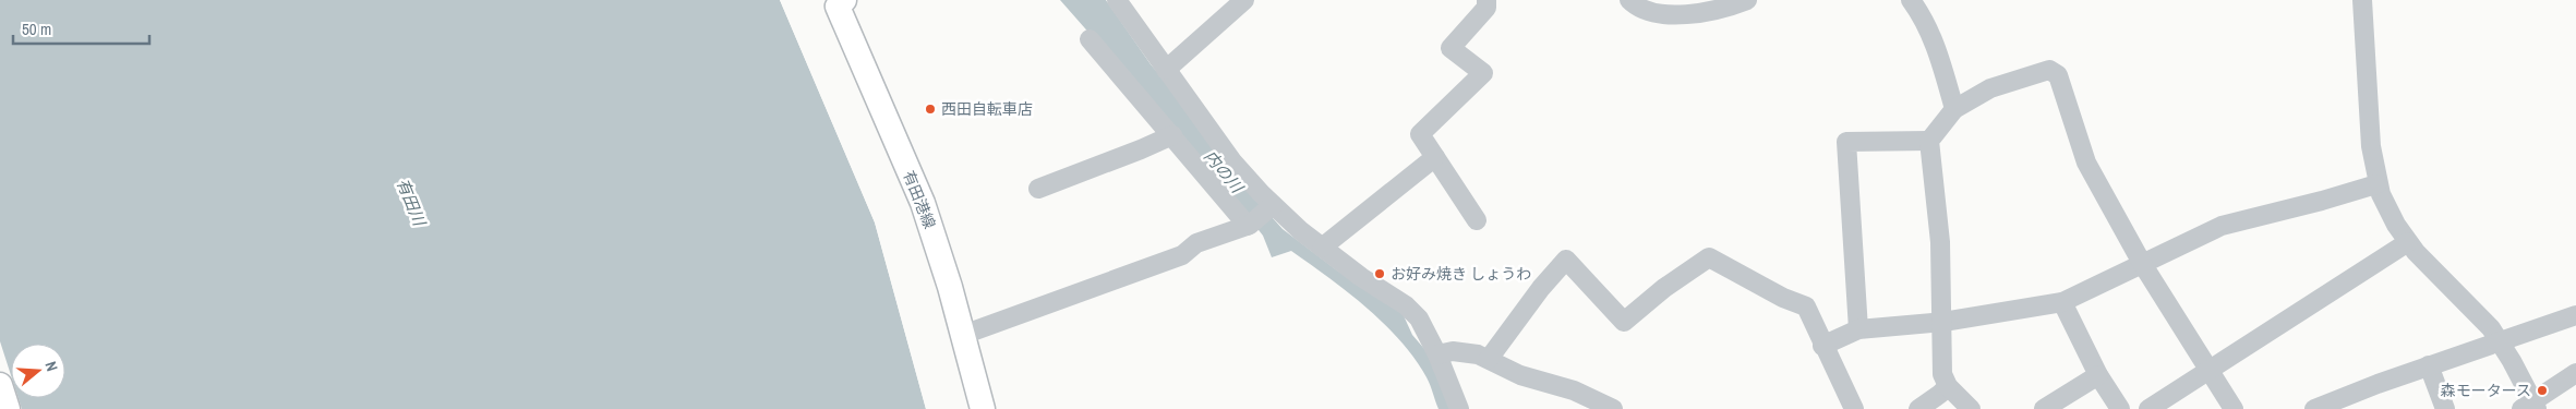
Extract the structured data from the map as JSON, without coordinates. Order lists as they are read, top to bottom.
{
  "streets": {
    "main road": ["有田港線"]
  },
  "water": ["内の川", "有田川"],
  "places": ["西田自転車店", "お好み焼き しょうわ", "森モータース"],
  "scale_bar": "50 m",
  "north": "right"
}
